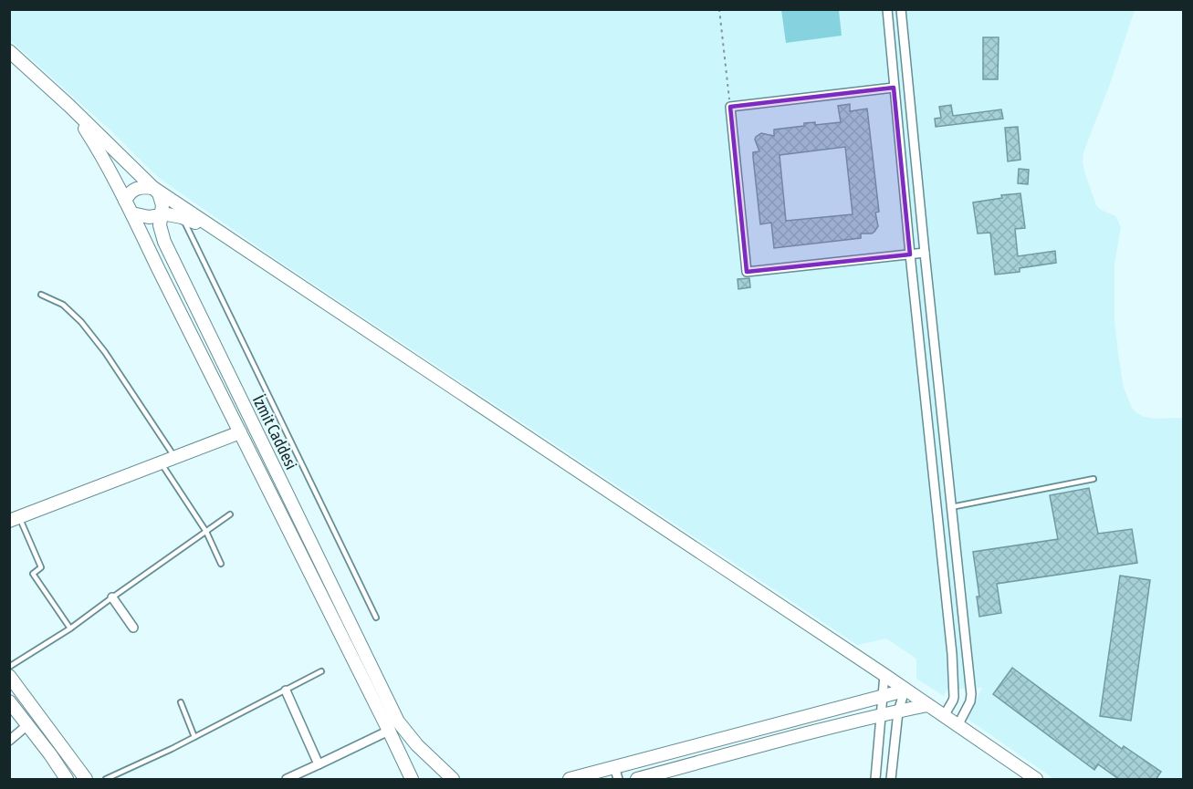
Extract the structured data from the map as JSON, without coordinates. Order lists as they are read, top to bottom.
{
  "streets": {
    "street": ["İzmit Caddesi"]
  }
}
